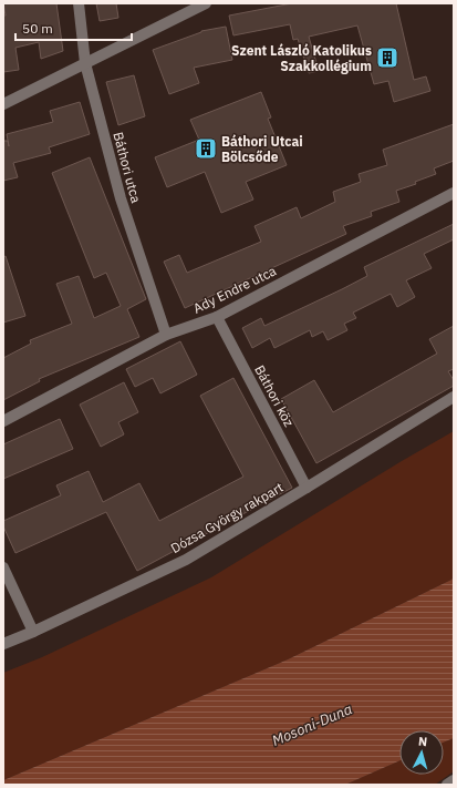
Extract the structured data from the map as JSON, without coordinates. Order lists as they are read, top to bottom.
{
  "streets": {
    "street": [
      "Báthori utca",
      "Ady Endre utca",
      "Báthori köz",
      "Dózsa György rakpart"
    ]
  },
  "crossings": [
    ["Báthori utca", "Ady Endre utca"],
    ["Ady Endre utca", "Báthori köz"],
    ["Báthori köz", "Dózsa György rakpart"]
  ],
  "water": ["Mosoni-Duna"],
  "places": {
    "building": ["Szent László Katolikus Szakkollégium", "Báthori Utcai Bölcsőde"]
  },
  "scale_bar": "50 m",
  "north": "top"
}
